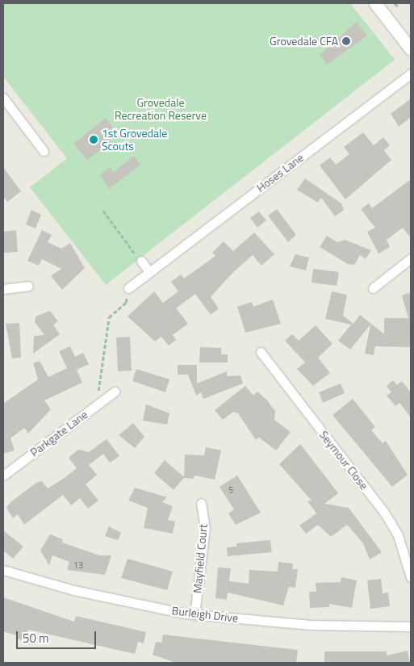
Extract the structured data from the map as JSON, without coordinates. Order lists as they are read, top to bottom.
{
  "streets": {
    "street": [
      "Hoses Lane",
      "Parkgate Lane",
      "Seymour Close",
      "Mayfield Court",
      "Burleigh Drive"
    ]
  },
  "crossings": [
    ["Mayfield Court", "Burleigh Drive"]
  ],
  "parks": ["Grovedale Recreation Reserve"],
  "places": ["Grovedale CFA", "1st Grovedale Scouts"],
  "house_numbers": ["5", "13"],
  "scale_bar": "50 m"
}
